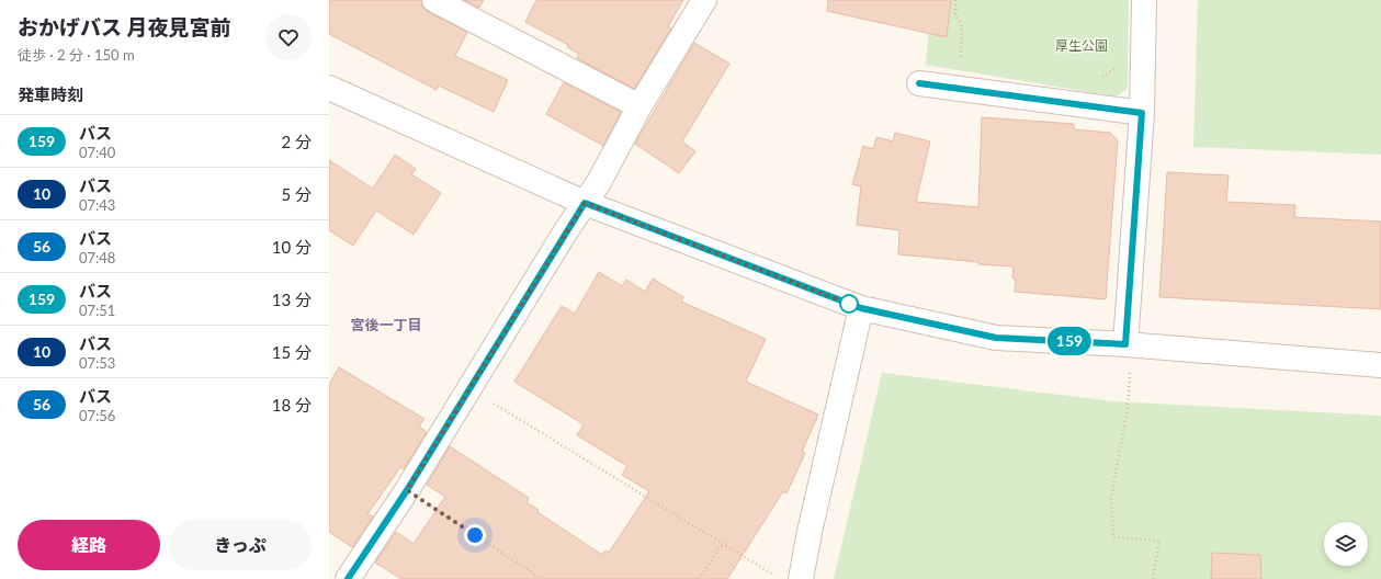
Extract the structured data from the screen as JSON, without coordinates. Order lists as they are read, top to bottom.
{
  "districts": ["宮後一丁目"],
  "parks": ["厚生公園"],
  "lines": ["bus line 159"],
  "page": {
    "heading": [
      ["おかげバス 月夜見宮前", "徒歩 · 2 分 · 150 m"],
      "発車時刻"
    ],
    "on_map": "159",
    "list": [
      {
        "mark": "159",
        "name": "バス",
        "note": "07:40",
        "value": "2 分"
      },
      {
        "mark": "10",
        "name": "バス",
        "note": "07:43",
        "value": "5 分"
      },
      {
        "mark": "56",
        "name": "バス",
        "note": "07:48",
        "value": "10 分"
      },
      {
        "mark": "159",
        "name": "バス",
        "note": "07:51",
        "value": "13 分"
      },
      {
        "mark": "10",
        "name": "バス",
        "note": "07:53",
        "value": "15 分"
      },
      {
        "mark": "56",
        "name": "バス",
        "note": "07:56",
        "value": "18 分"
      }
    ],
    "buttons": ["経路", "きっぷ"]
  }
}
